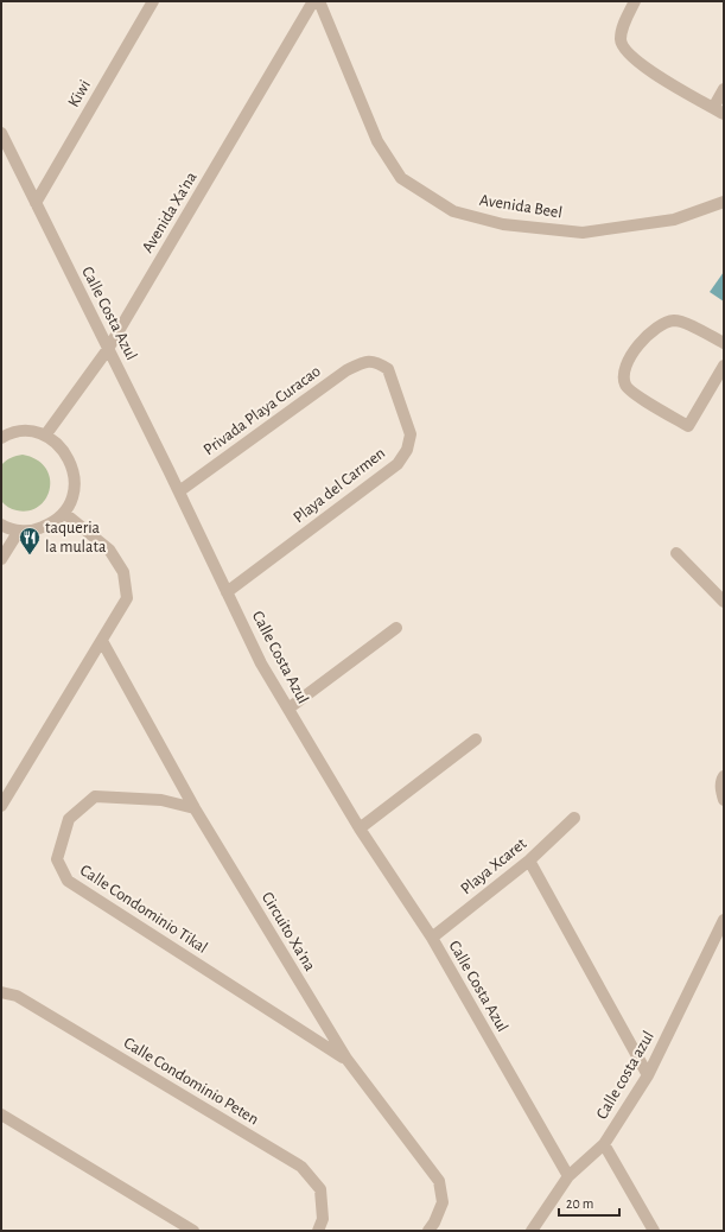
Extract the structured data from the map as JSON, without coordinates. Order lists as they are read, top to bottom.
{
  "streets": {
    "street": [
      "Kiwi",
      "Avenida Beel",
      "Avenida Xa'na",
      "Calle Costa Azul",
      "Privada Playa Curacao",
      "Playa del Carmen",
      "Playa Xcaret",
      "Calle Condominio Tikal",
      "Circuito Xa'na",
      "Calle costa azul",
      "Calle Condominio Peten"
    ]
  },
  "crossings": [
    ["Kiwi", "Calle Costa Azul"],
    ["Avenida Xa'na", "Calle Costa Azul"],
    ["Calle Costa Azul", "Privada Playa Curacao"],
    ["Calle Costa Azul", "Playa del Carmen"],
    ["Calle Costa Azul", "Playa Xcaret"],
    ["Calle Costa Azul", "Calle costa azul"],
    ["Privada Playa Curacao", "Playa del Carmen"],
    ["Calle Condominio Tikal", "Circuito Xa'na"]
  ],
  "places": {
    "restaurant": ["taqueria la mulata"]
  },
  "scale_bar": "20 m"
}
